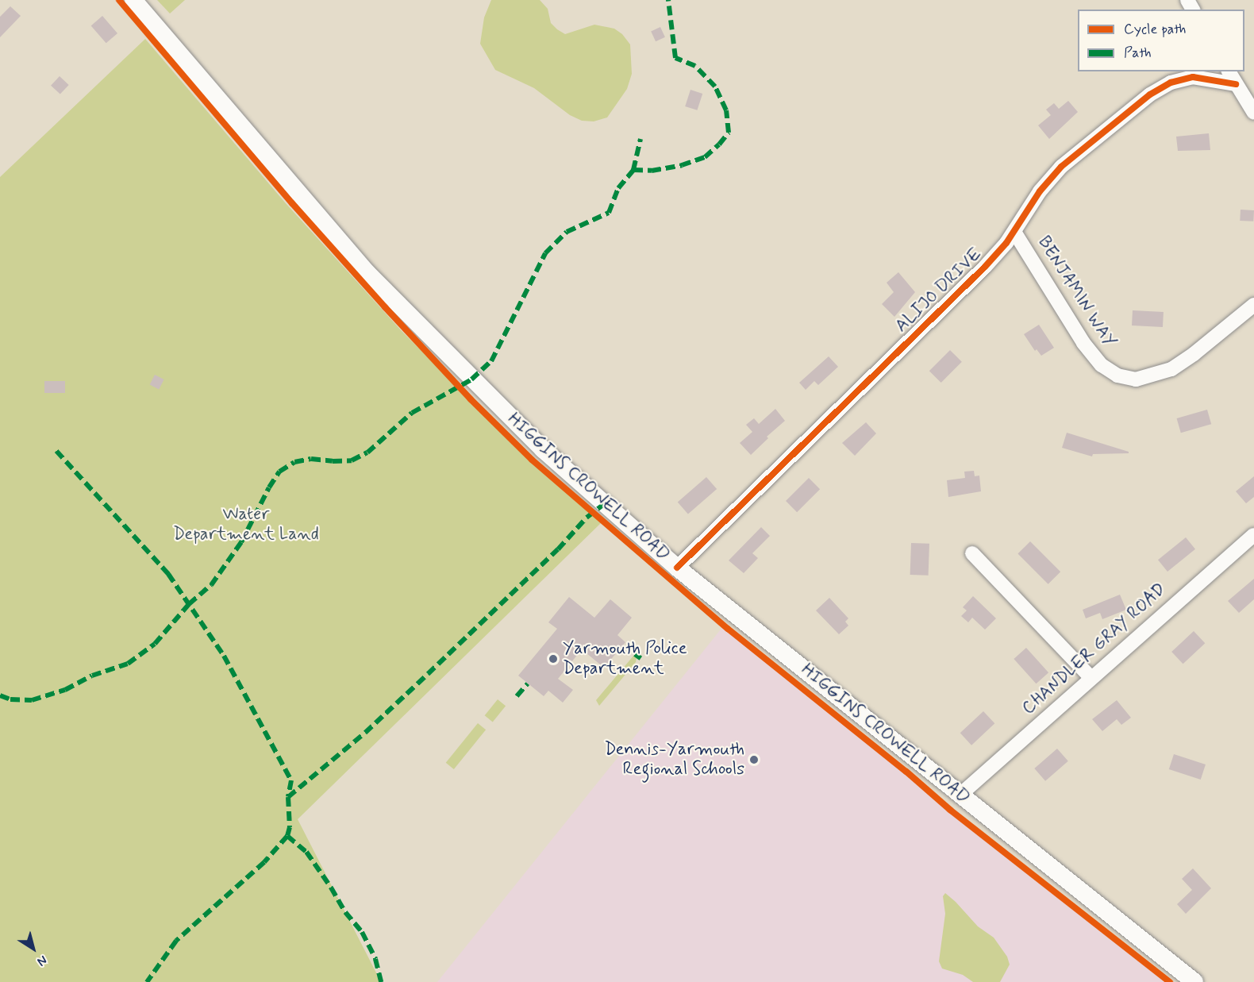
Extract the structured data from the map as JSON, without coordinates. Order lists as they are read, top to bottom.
{
  "streets": {
    "main road": ["HIGGINS CROWELL ROAD"],
    "street": ["ALIJO DRIVE", "BENJAMIN WAY", "CHANDLER GRAY ROAD"]
  },
  "crossings": [
    ["ALIJO DRIVE", "BENJAMIN WAY"],
    ["ALIJO DRIVE", "HIGGINS CROWELL ROAD"],
    ["HIGGINS CROWELL ROAD", "CHANDLER GRAY ROAD"]
  ],
  "parks": ["Water Department Land"],
  "places": ["Yarmouth Police Department", "Dennis-Yarmouth Regional Schools"],
  "legend": ["Cycle path", "Path"],
  "north": "bottom right"
}
